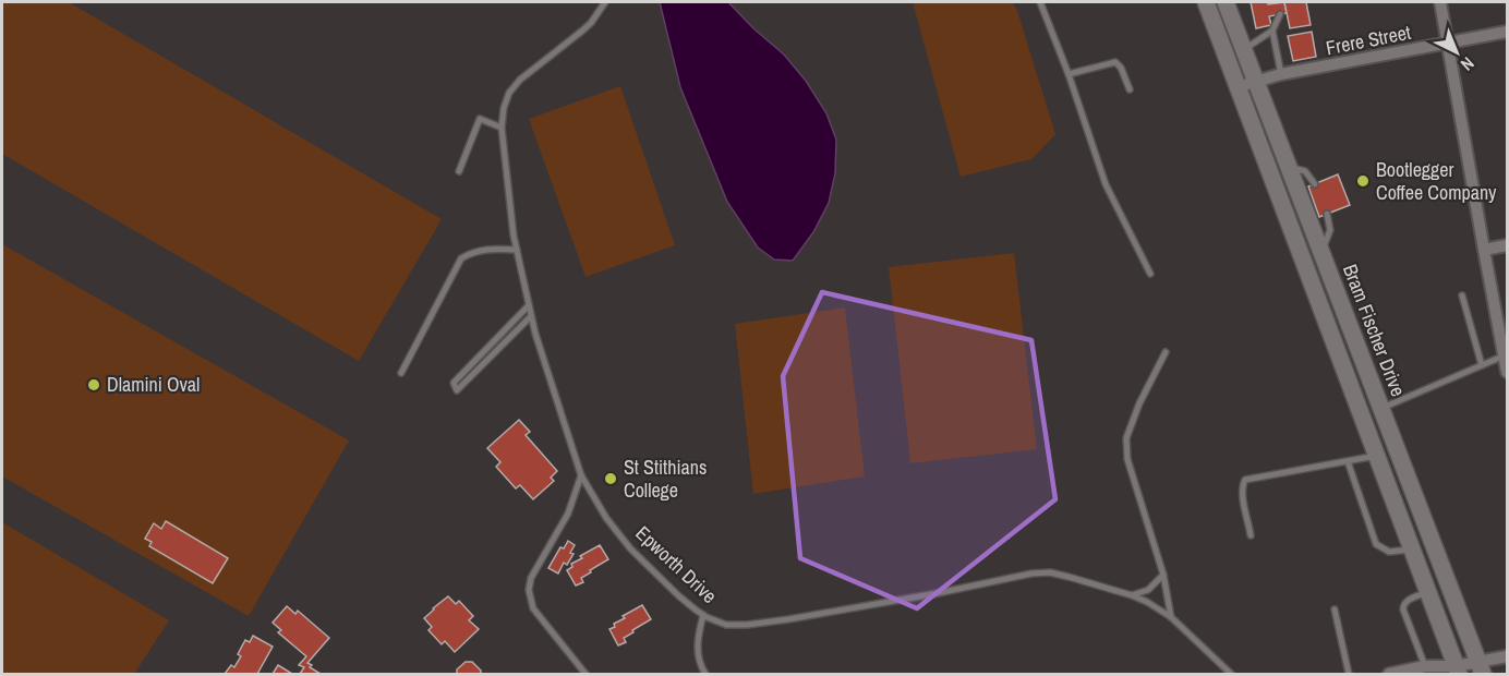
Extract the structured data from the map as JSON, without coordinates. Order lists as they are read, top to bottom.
{
  "streets": {
    "main road": ["Bram Fischer Drive"],
    "street": ["Frere Street"],
    "lane": ["Epworth Drive"]
  },
  "crossings": [
    ["Frere Street", "Bram Fischer Drive"]
  ],
  "places": ["Bootlegger Coffee Company", "Dlamini Oval", "St Stithians College"],
  "north": "bottom right"
}
